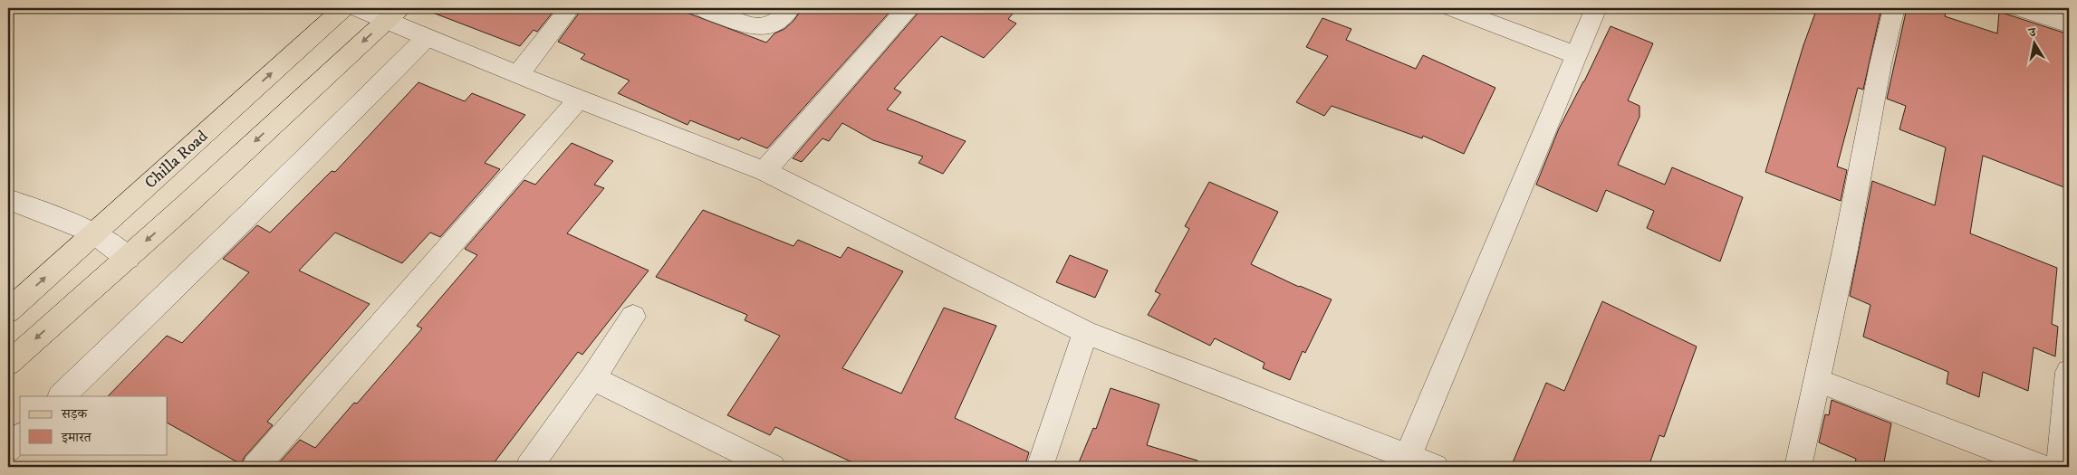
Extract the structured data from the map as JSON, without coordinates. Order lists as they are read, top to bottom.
{
  "streets": {
    "main road": ["Chilla Road"]
  },
  "legend": ["सड़क", "इमारत"],
  "north": "top"
}
